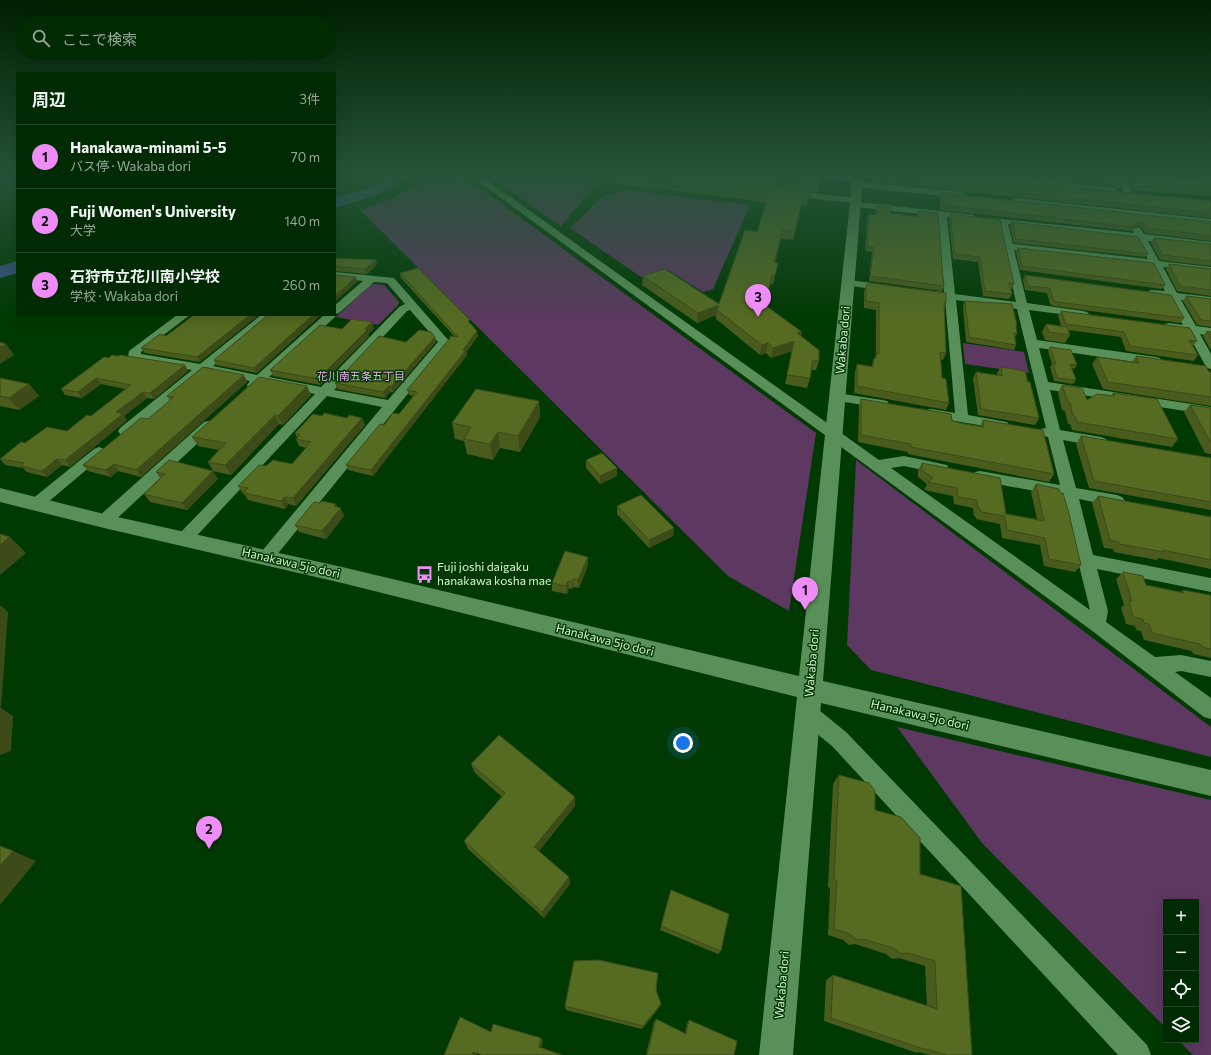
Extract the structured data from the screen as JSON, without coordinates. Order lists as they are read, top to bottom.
{
  "streets": {
    "street": ["Wakaba dori", "Hanakawa 5jo dori"]
  },
  "crossings": [
    ["Wakaba dori", "Hanakawa 5jo dori"]
  ],
  "districts": ["花川南五条五丁目"],
  "places": {
    "bus stop": ["Fuji joshi daigaku hanakawa kosha mae"]
  },
  "page": {
    "search": "ここで検索",
    "heading": ["周辺", "3件"],
    "list": [
      {
        "mark": "1",
        "name": "Hanakawa-minami 5-5",
        "note": "バス停 · Wakaba dori",
        "value": "70 m"
      },
      {
        "mark": "2",
        "name": "Fuji Women's University",
        "note": "大学",
        "value": "140 m"
      },
      {
        "mark": "3",
        "name": "石狩市立花川南小学校",
        "note": "学校 · Wakaba dori",
        "value": "260 m"
      }
    ],
    "pins": ["3", "1", "2"],
    "map_buttons": ["+", "−"]
  }
}
